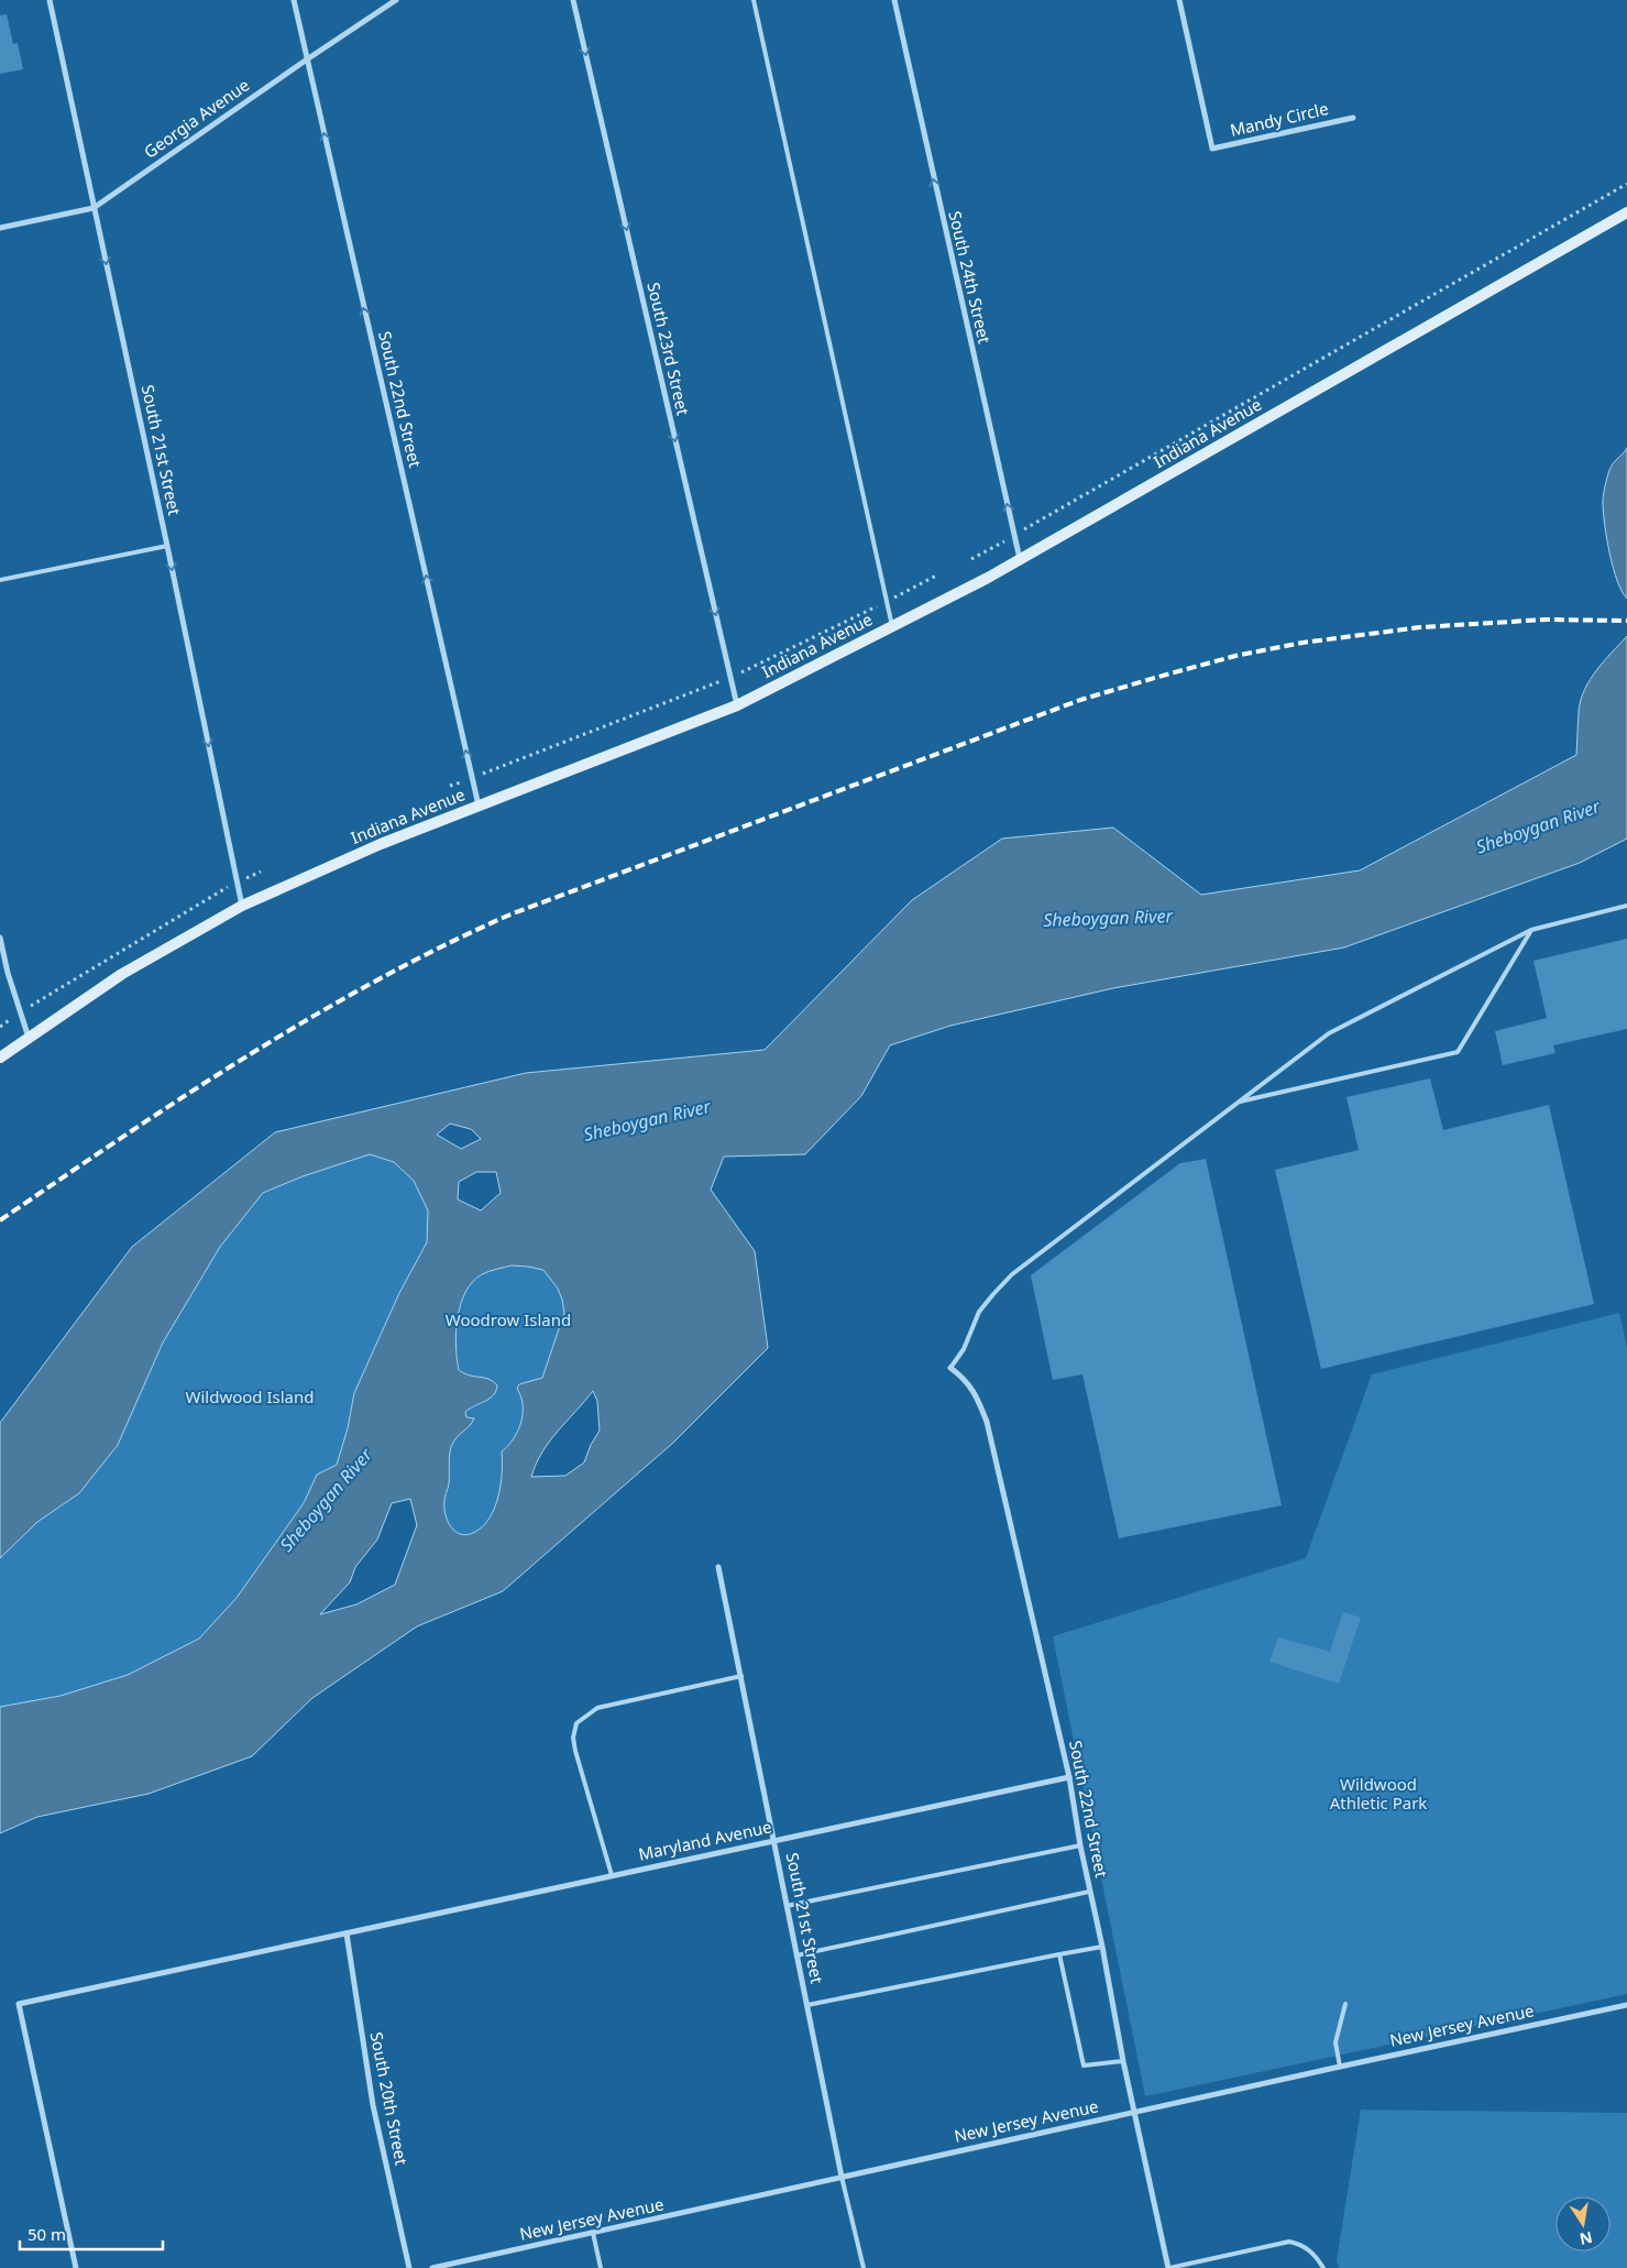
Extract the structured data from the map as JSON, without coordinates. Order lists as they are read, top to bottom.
{
  "streets": {
    "main road": ["Indiana Avenue"],
    "street": [
      "Georgia Avenue",
      "Mandy Circle",
      "South 24th Street",
      "South 23rd Street",
      "South 22nd Street",
      "South 21st Street",
      "Maryland Avenue",
      "New Jersey Avenue",
      "South 20th Street"
    ]
  },
  "crossings": [
    ["Georgia Avenue", "South 22nd Street"],
    ["Georgia Avenue", "South 21st Street"],
    ["South 24th Street", "Indiana Avenue"],
    ["South 23rd Street", "Indiana Avenue"],
    ["South 22nd Street", "Indiana Avenue"],
    ["South 22nd Street", "Maryland Avenue"],
    ["South 22nd Street", "New Jersey Avenue"],
    ["Indiana Avenue", "South 21st Street"],
    ["South 21st Street", "Maryland Avenue"],
    ["South 21st Street", "New Jersey Avenue"],
    ["Maryland Avenue", "South 20th Street"]
  ],
  "one_way": [
    "South 24th Street",
    "South 23rd Street",
    "South 22nd Street",
    "South 21st Street"
  ],
  "water": ["Sheboygan River"],
  "parks": ["Woodrow Island", "Wildwood Island", "Wildwood Athletic Park"],
  "scale_bar": "50 m",
  "north": "bottom"
}
